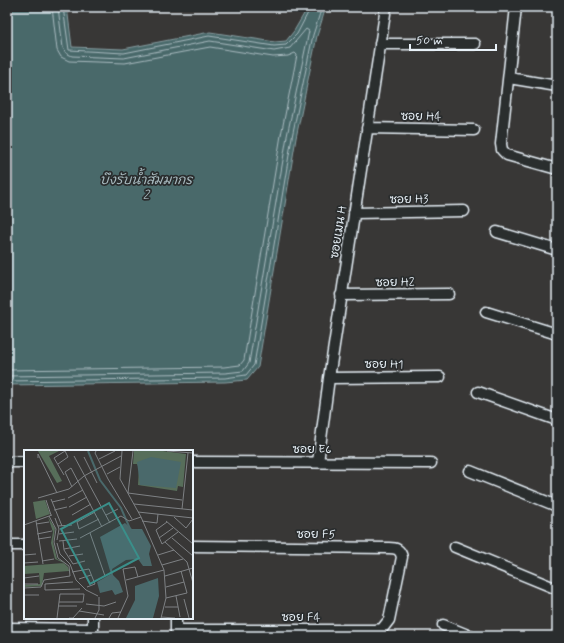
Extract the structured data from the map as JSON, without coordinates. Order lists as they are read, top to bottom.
{
  "streets": {
    "street": [
      "ซอย H4",
      "ซอย H3",
      "ซอยเมน H",
      "ซอย H2",
      "ซอย H1",
      "ซอย E6",
      "ซอย F5",
      "ซอย F4"
    ]
  },
  "crossings": [
    ["ซอย H4", "ซอยเมน H"],
    ["ซอย H3", "ซอยเมน H"],
    ["ซอยเมน H", "ซอย H2"],
    ["ซอยเมน H", "ซอย H1"],
    ["ซอยเมน H", "ซอย E6"],
    ["ซอย F5", "ซอย F4"]
  ],
  "water": ["บึงรับน้ำสัมมากร 2"],
  "scale_bar": "50 m"
}
